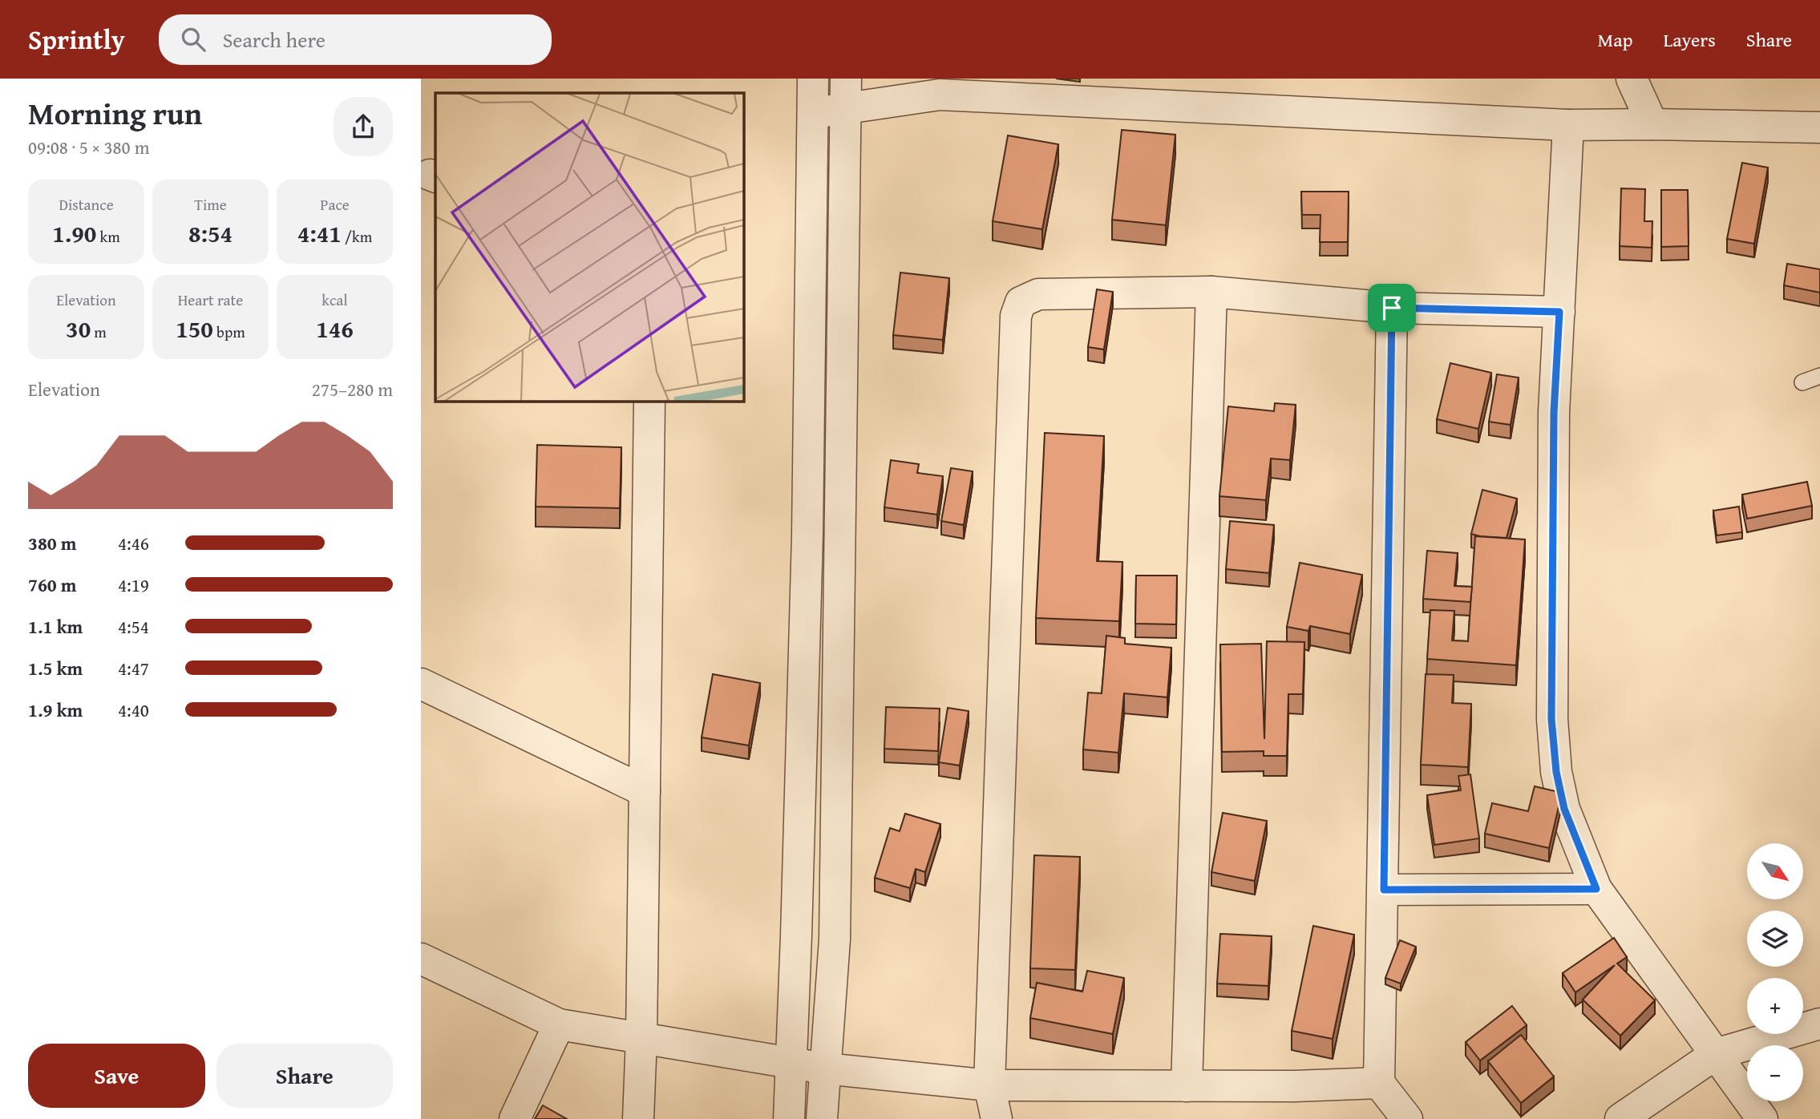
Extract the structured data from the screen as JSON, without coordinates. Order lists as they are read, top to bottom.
{
  "north": "bottom right",
  "page": {
    "header": "Sprintly",
    "search": "Search here",
    "nav": ["Map", "Layers", "Share"],
    "heading": ["Morning run", "09:08 · 5 × 380 m"],
    "stats": [
      ["Distance", "1.90 km"],
      ["Time", "8:54"],
      ["Pace", "4:41 /km"],
      ["Elevation", "30 m"],
      ["Heart rate", "150 bpm"],
      ["kcal", "146"]
    ],
    "chart": ["Elevation", "275–280 m"],
    "list": [
      {
        "name": "380 m",
        "note": "4:46"
      },
      {
        "name": "760 m",
        "note": "4:19"
      },
      {
        "name": "1.1 km",
        "note": "4:54"
      },
      {
        "name": "1.5 km",
        "note": "4:47"
      },
      {
        "name": "1.9 km",
        "note": "4:40"
      }
    ],
    "map_buttons": ["+", "−"],
    "buttons": ["Save", "Share"]
  }
}
